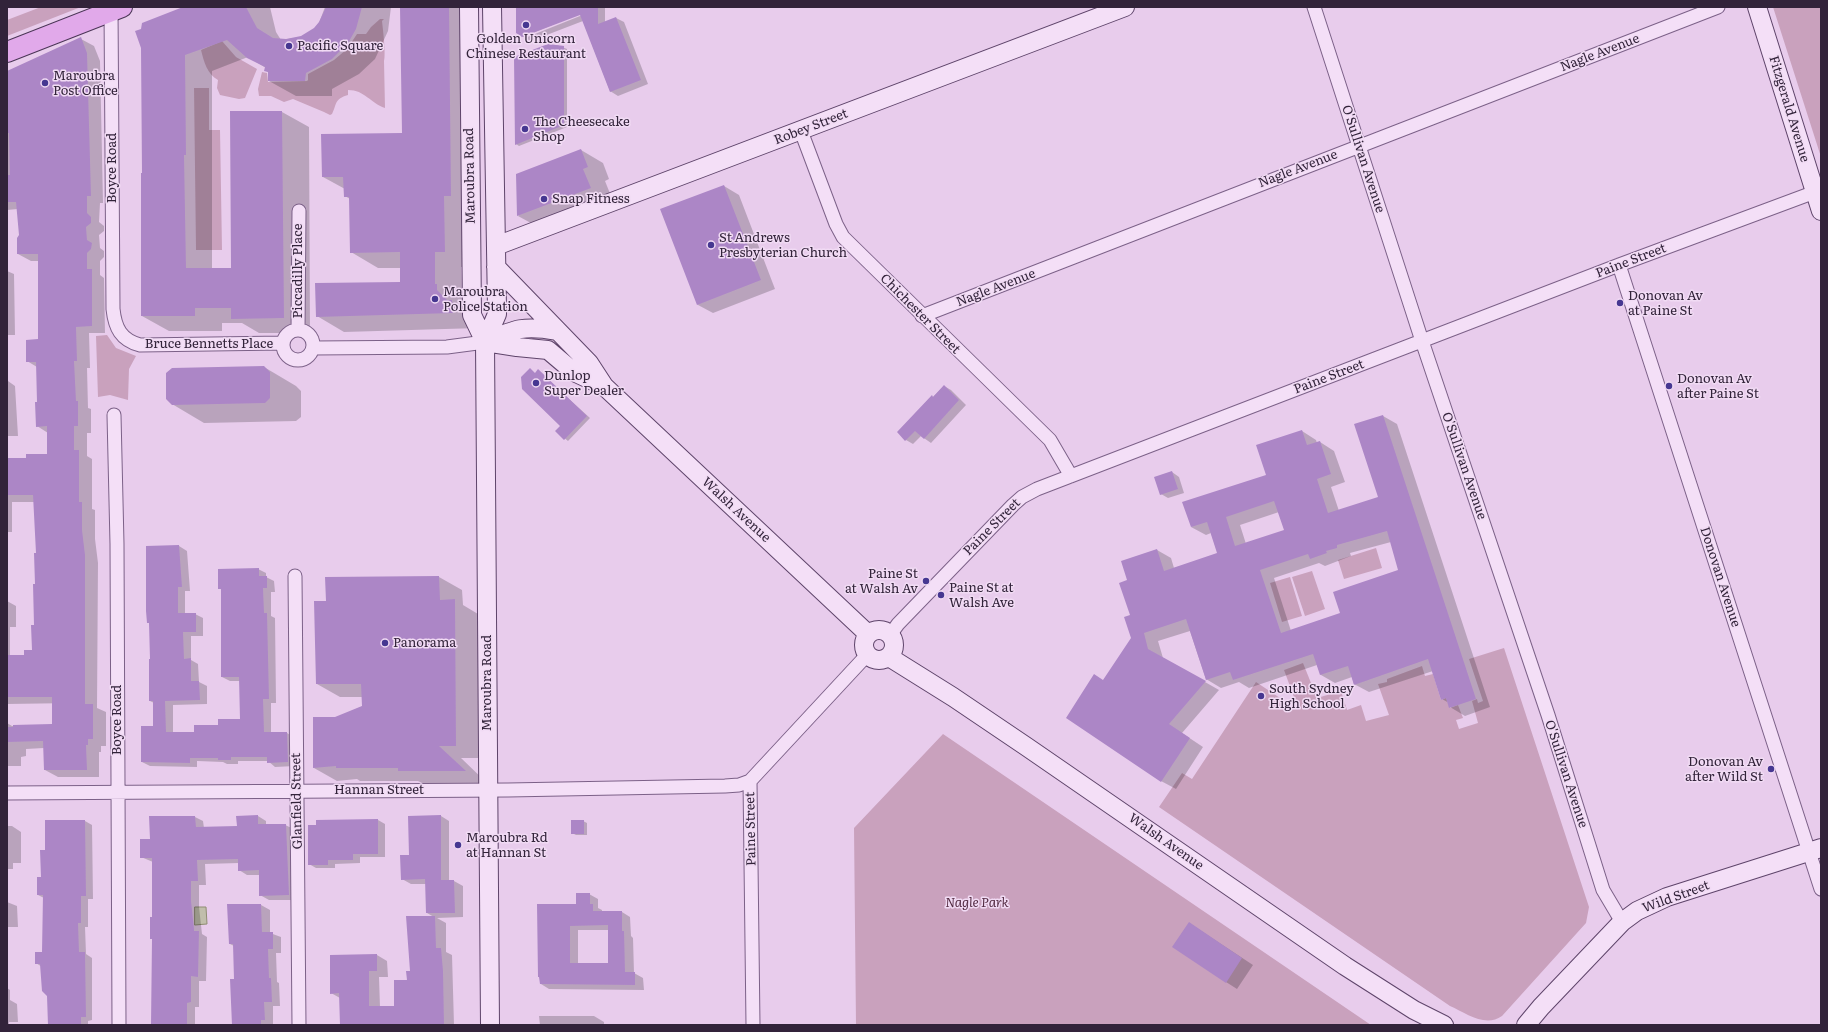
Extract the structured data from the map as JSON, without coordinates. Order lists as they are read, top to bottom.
{
  "streets": {
    "street": [
      "Nagle Avenue",
      "Fitzgerald Avenue",
      "Robey Street",
      "O'Sullivan Avenue",
      "Boyce Road",
      "Maroubra Road",
      "Paine Street",
      "Piccadilly Place",
      "Chichester Street",
      "Bruce Bennetts Place",
      "Walsh Avenue",
      "Donovan Avenue",
      "Hannan Street",
      "Glanfield Street",
      "Wild Street"
    ]
  },
  "crossings": [
    ["Nagle Avenue", "O'Sullivan Avenue"],
    ["Nagle Avenue", "Chichester Street"],
    ["Fitzgerald Avenue", "Paine Street"],
    ["Robey Street", "Maroubra Road"],
    ["Robey Street", "Chichester Street"],
    ["O'Sullivan Avenue", "Paine Street"],
    ["O'Sullivan Avenue", "Wild Street"],
    ["Boyce Road", "Bruce Bennetts Place"],
    ["Boyce Road", "Hannan Street"],
    ["Maroubra Road", "Walsh Avenue"],
    ["Maroubra Road", "Hannan Street"],
    ["Paine Street", "Chichester Street"],
    ["Paine Street", "Walsh Avenue"],
    ["Paine Street", "Donovan Avenue"],
    ["Paine Street", "Hannan Street"],
    ["Piccadilly Place", "Bruce Bennetts Place"],
    ["Donovan Avenue", "Wild Street"],
    ["Hannan Street", "Glanfield Street"]
  ],
  "parks": ["Nagle Park"],
  "places": [
    "Golden Unicorn Chinese Restaurant",
    "Pacific Square",
    "Maroubra Post Office",
    "The Cheesecake Shop",
    "Snap Fitness",
    "St Andrews Presbyterian Church",
    "Maroubra Police Station",
    "Donovan Av at Paine St",
    "Dunlop Super Dealer",
    "Donovan Av after Paine St",
    "Paine St at Walsh Av",
    "Paine St at Walsh Ave",
    "Panorama",
    "South Sydney High School",
    "Donovan Av after Wild St",
    "Maroubra Rd at Hannan St"
  ]
}
